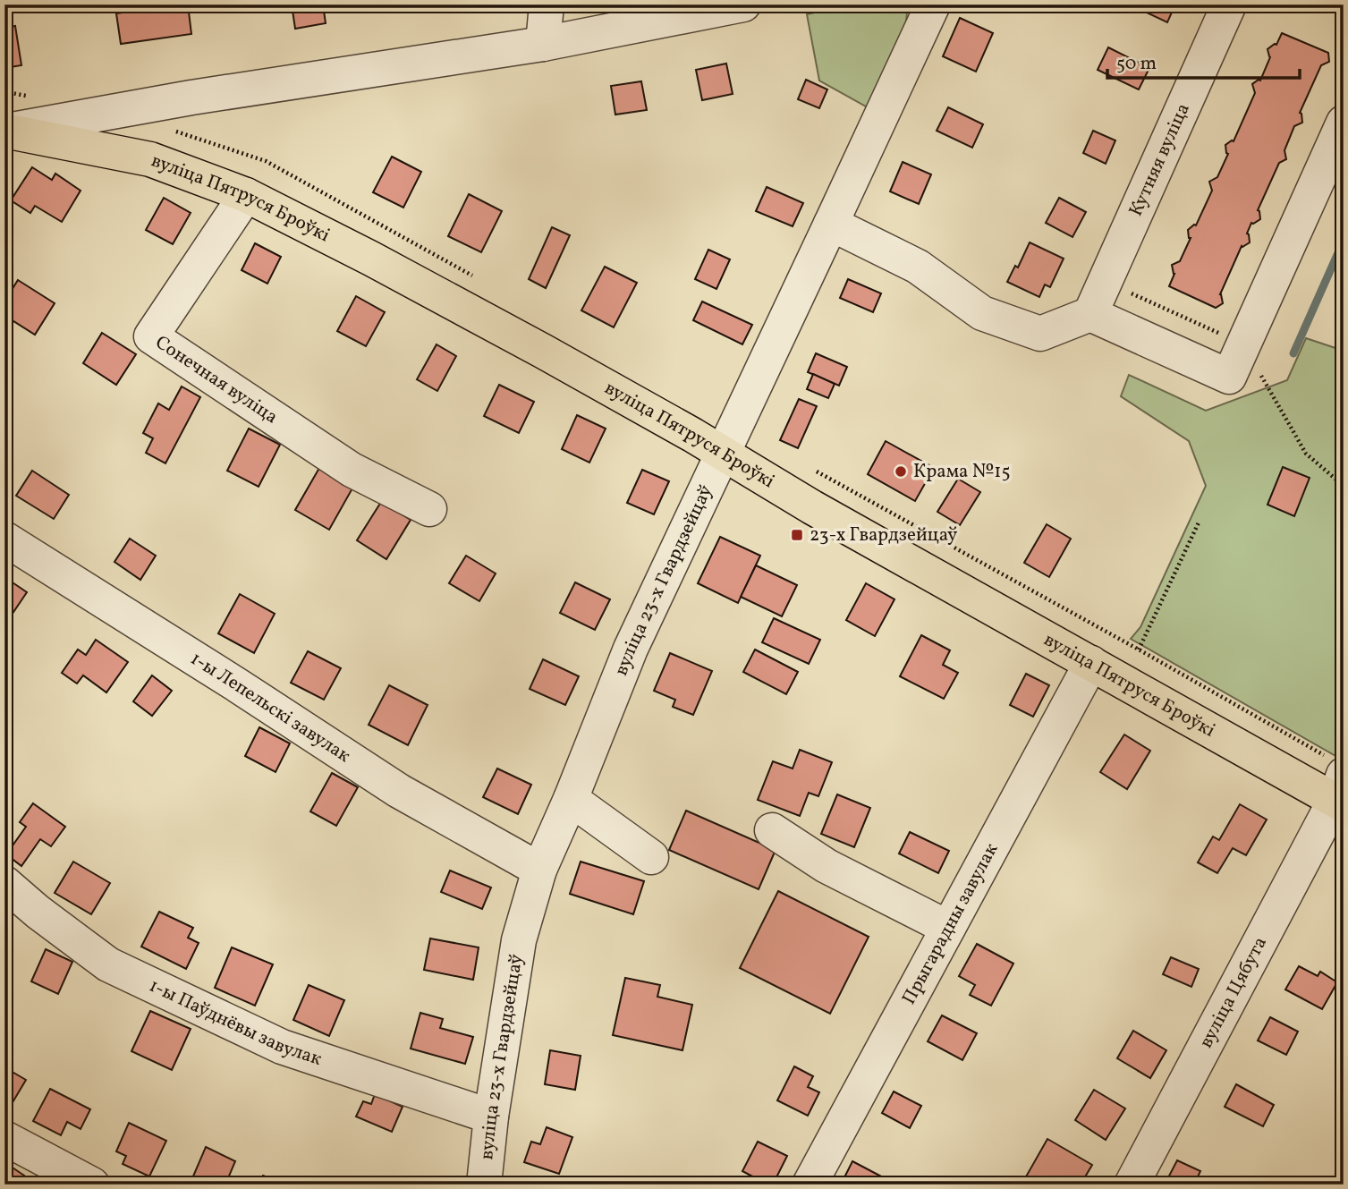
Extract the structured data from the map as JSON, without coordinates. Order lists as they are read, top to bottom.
{
  "streets": {
    "main road": ["вуліца Пятруся Броўкі"],
    "street": [
      "Кутняя вуліца",
      "Сонечная вуліца",
      "вуліца 23-х Гвардзейцаў",
      "1-ы Лепельскі завулак",
      "Прыгарадны завулак",
      "вуліца Цябута",
      "1-ы Паўднёвы завулак"
    ]
  },
  "crossings": [
    ["вуліца Пятруся Броўкі", "Сонечная вуліца"],
    ["вуліца Пятруся Броўкі", "вуліца 23-х Гвардзейцаў"],
    ["вуліца Пятруся Броўкі", "Прыгарадны завулак"],
    ["вуліца Пятруся Броўкі", "вуліца Цябута"],
    ["вуліца 23-х Гвардзейцаў", "1-ы Лепельскі завулак"],
    ["вуліца 23-х Гвардзейцаў", "1-ы Паўднёвы завулак"]
  ],
  "places": {
    "other": ["Крама №15"],
    "transit": ["23-х Гвардзейцаў"]
  },
  "scale_bar": "50 m"
}
